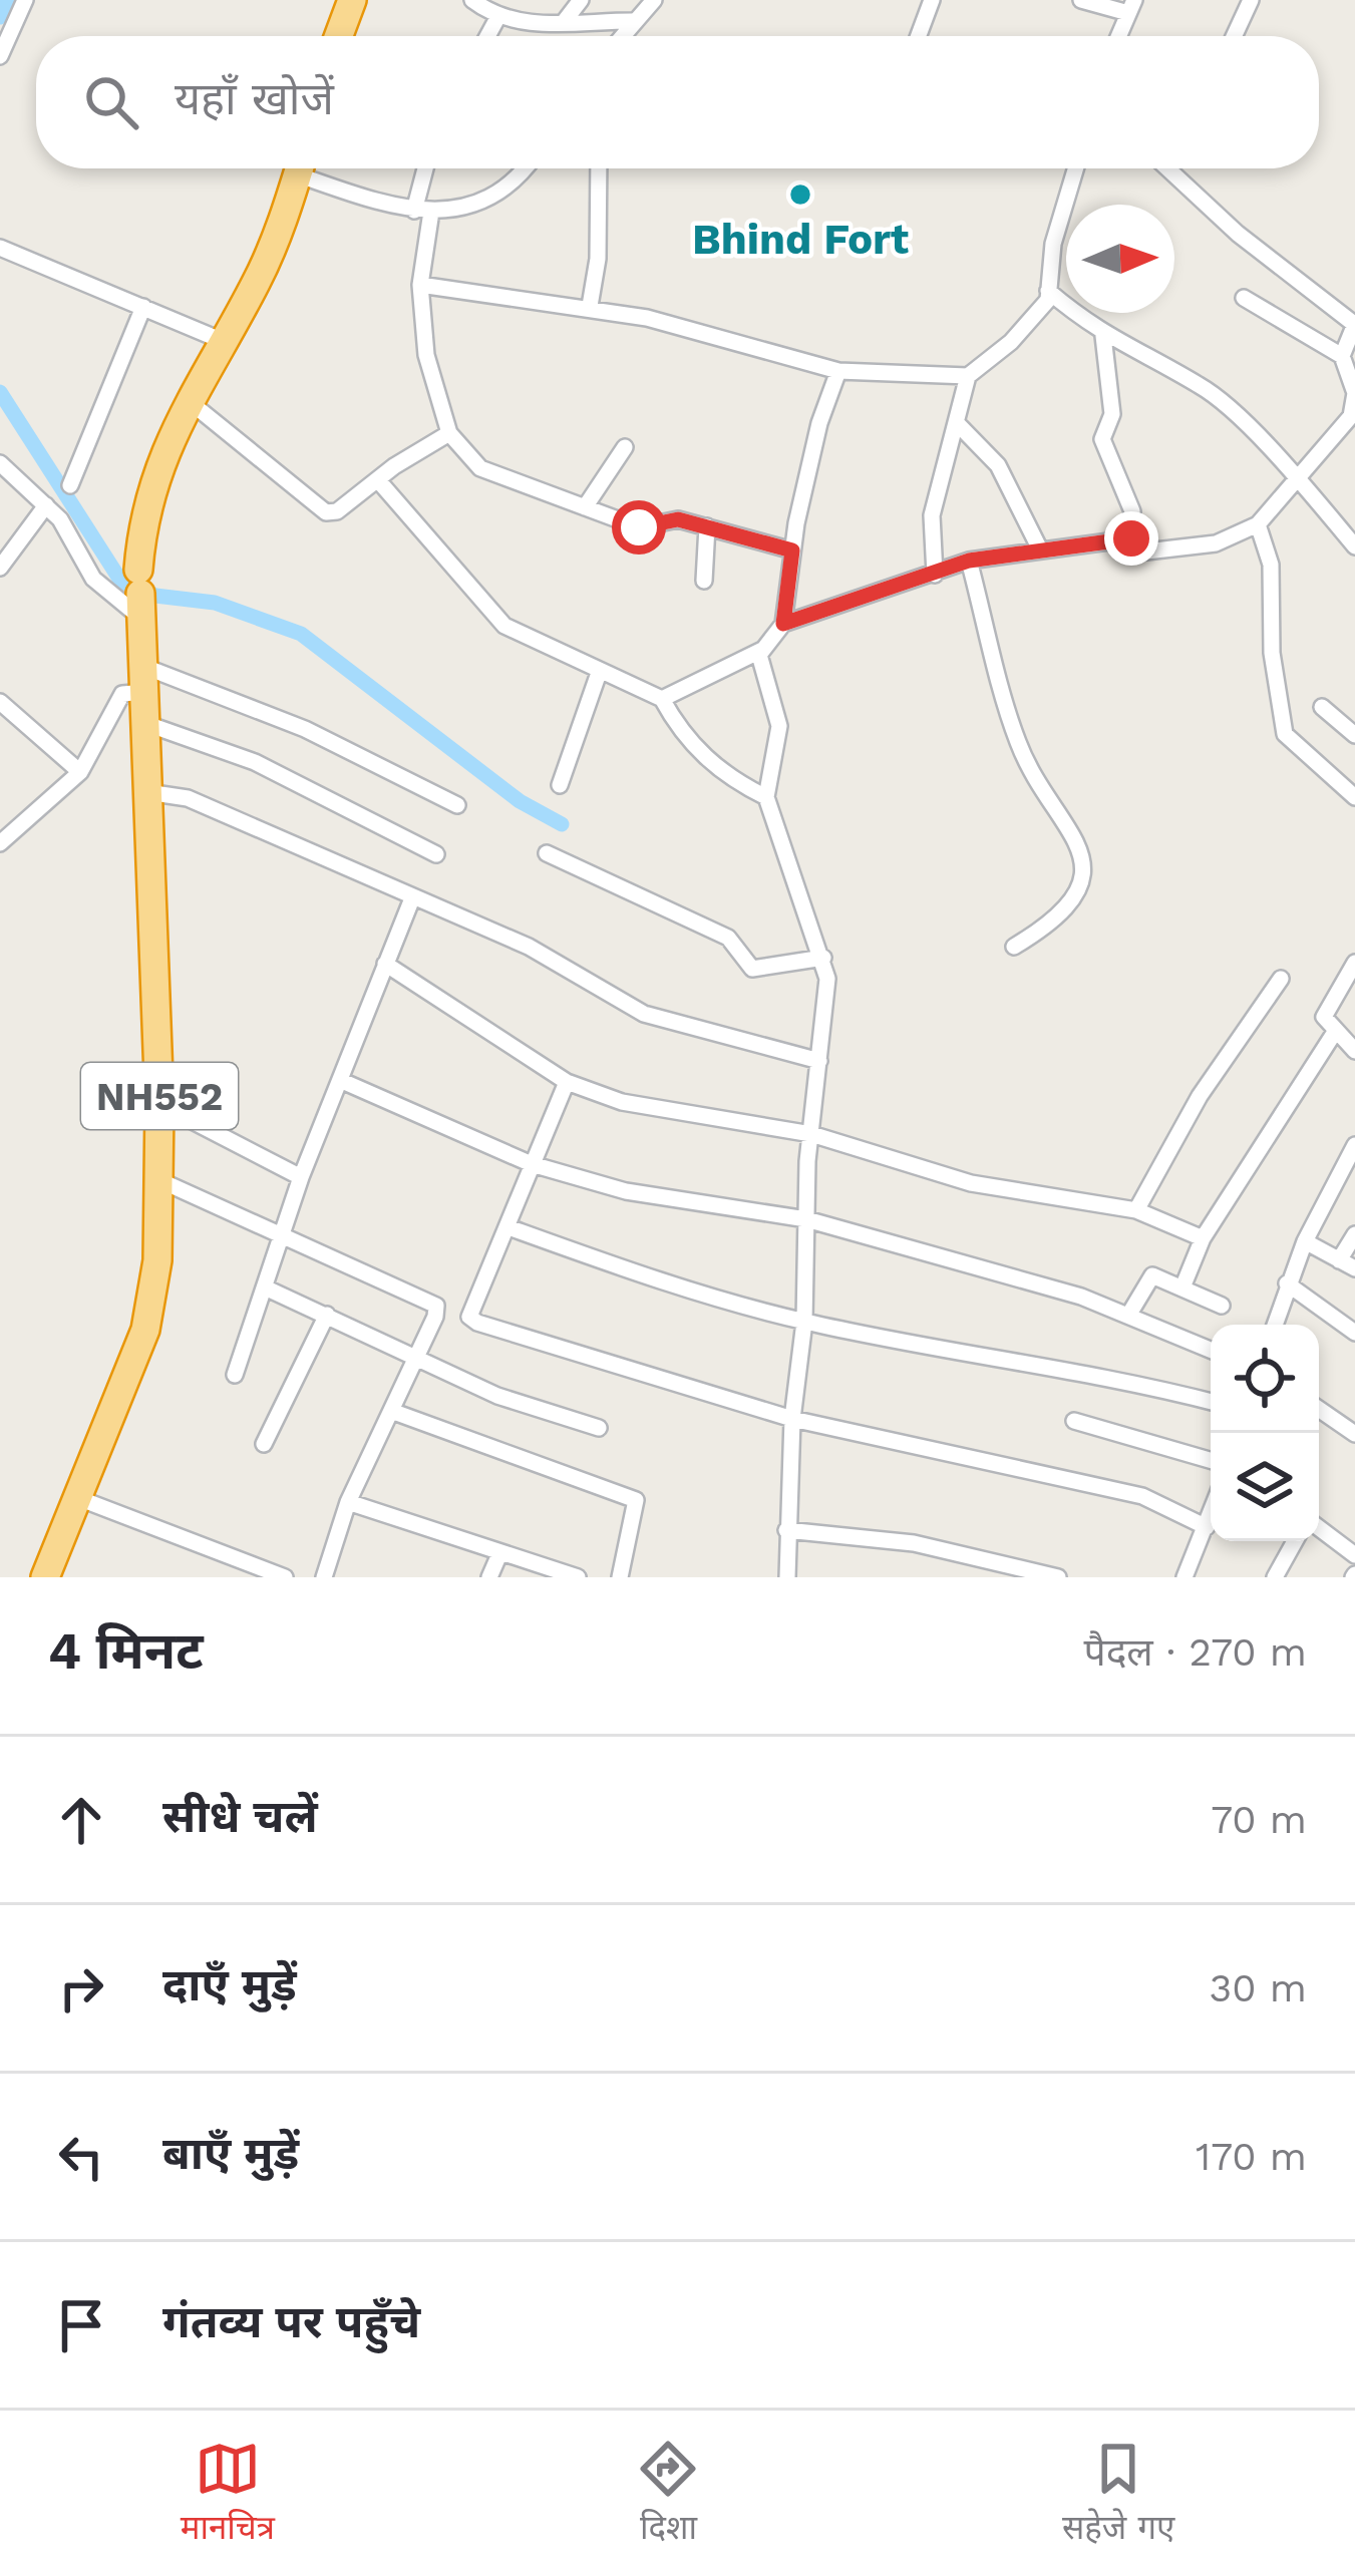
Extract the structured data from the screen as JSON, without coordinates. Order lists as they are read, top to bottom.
{
  "streets": {
    "highway": ["NH552"]
  },
  "places": ["Bhind Fort"],
  "north": "right",
  "page": {
    "search": "यहाँ खोजें",
    "heading": ["4 मिनट", "पैदल · 270 m"],
    "list": [
      ["सीधे चलें", "70 m"],
      ["दाएँ मुड़ें", "30 m"],
      ["बाएँ मुड़ें", "170 m"],
      "गंतव्य पर पहुँचे"
    ],
    "nav": ["मानचित्र", "दिशा", "सहेजे गए"]
  }
}
